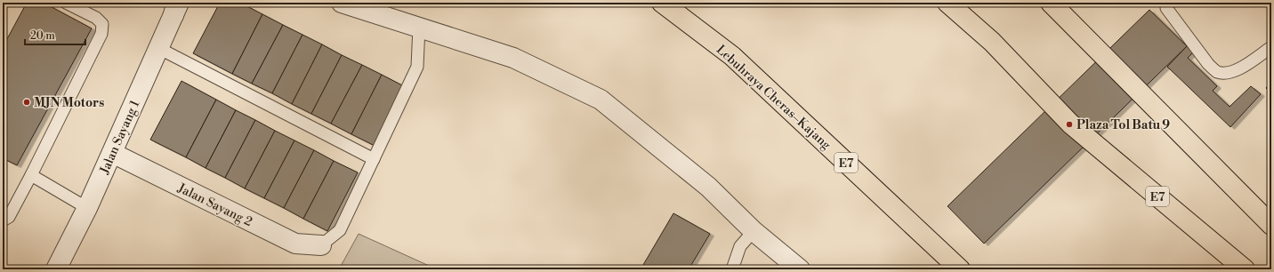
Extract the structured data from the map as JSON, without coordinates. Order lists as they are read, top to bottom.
{
  "streets": {
    "highway": ["Lebuhraya Cheras–Kajang", "E7"],
    "street": ["Jalan Sayang 1", "Jalan Sayang 2"]
  },
  "crossings": [
    ["Jalan Sayang 1", "Jalan Sayang 2"]
  ],
  "places": ["MJN Motors", "Plaza Tol Batu 9"],
  "scale_bar": "20 m"
}
